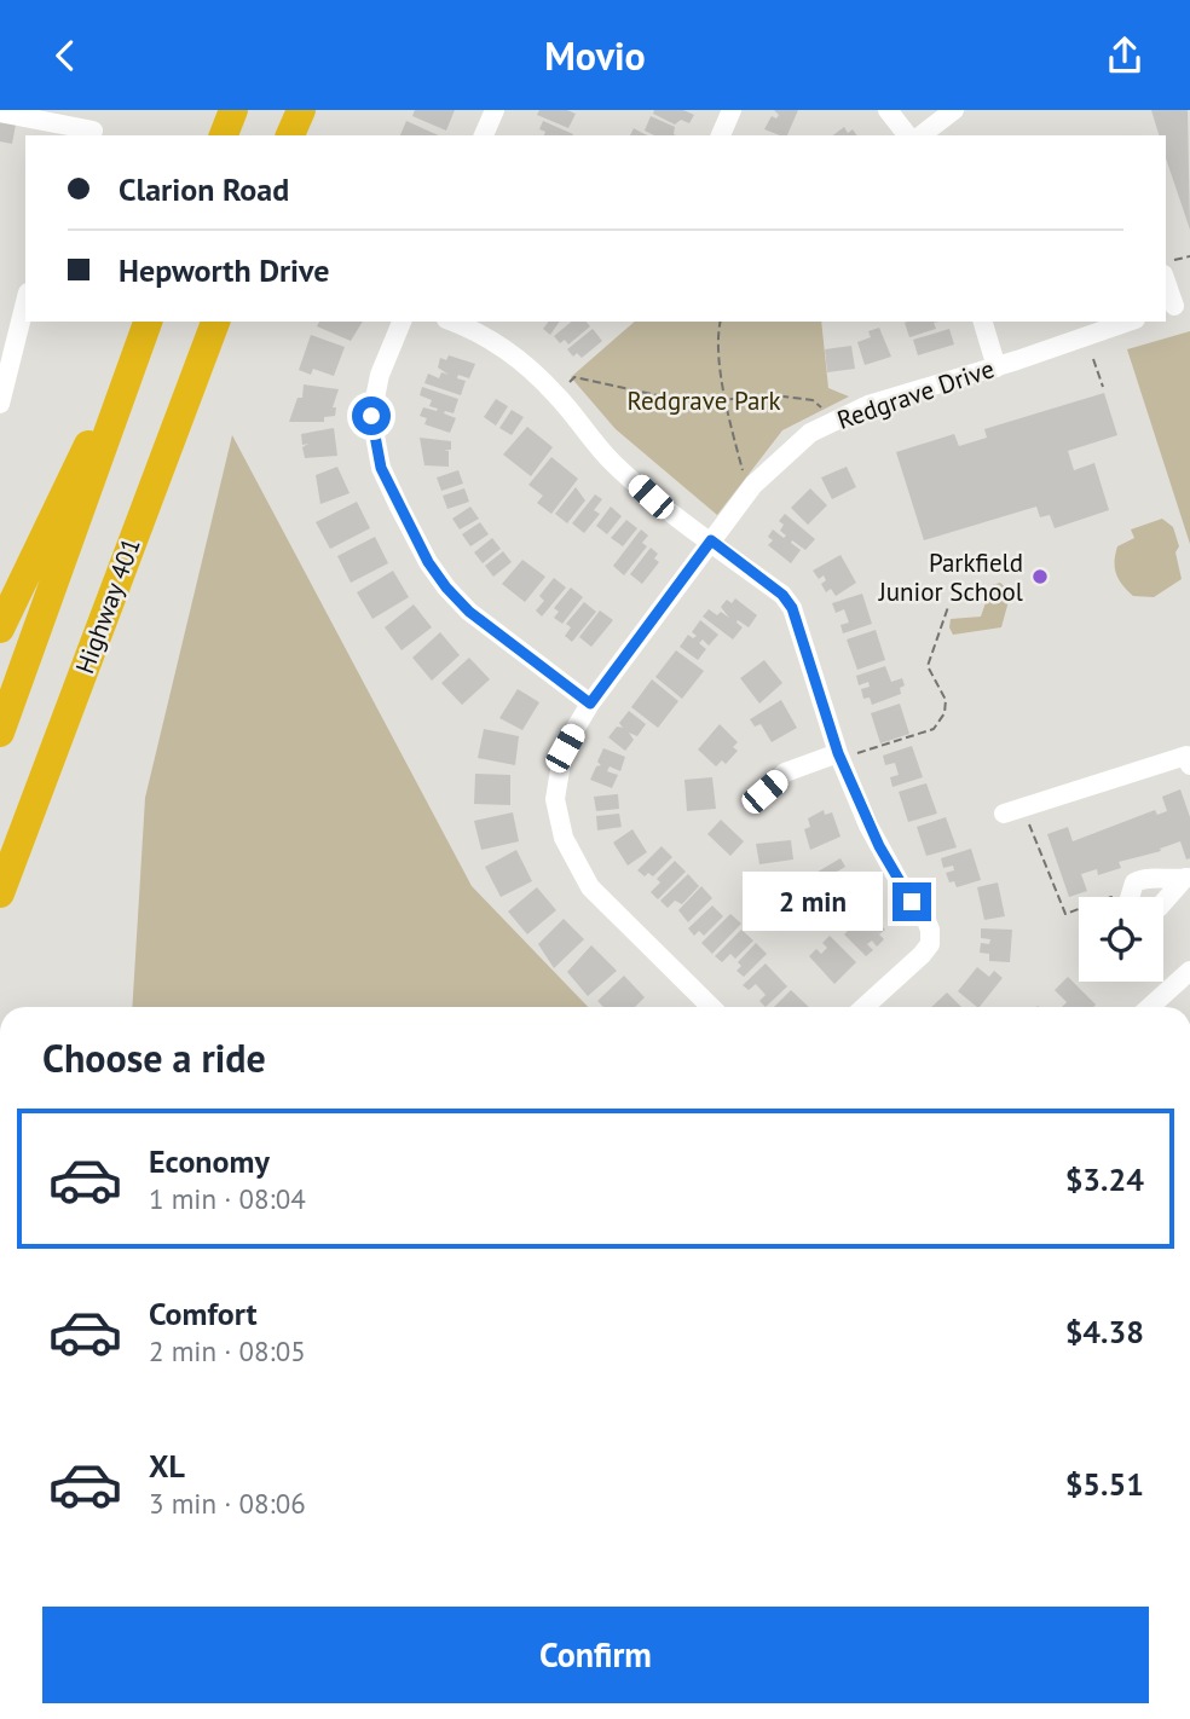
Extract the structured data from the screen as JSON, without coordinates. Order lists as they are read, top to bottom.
{
  "streets": {
    "highway": ["Highway 401"],
    "street": ["Redgrave Drive"]
  },
  "parks": ["Redgrave Park"],
  "places": ["Parkfield Junior School"],
  "page": {
    "header": "Movio",
    "banner": ["Clarion Road", "Hepworth Drive"],
    "bubble": "2 min",
    "heading": "Choose a ride",
    "list": [
      {
        "name": "Economy",
        "note": "1 min · 08:04",
        "value": "$3.24"
      },
      {
        "name": "Comfort",
        "note": "2 min · 08:05",
        "value": "$4.38"
      },
      {
        "name": "XL",
        "note": "3 min · 08:06",
        "value": "$5.51"
      }
    ],
    "buttons": "Confirm"
  }
}
